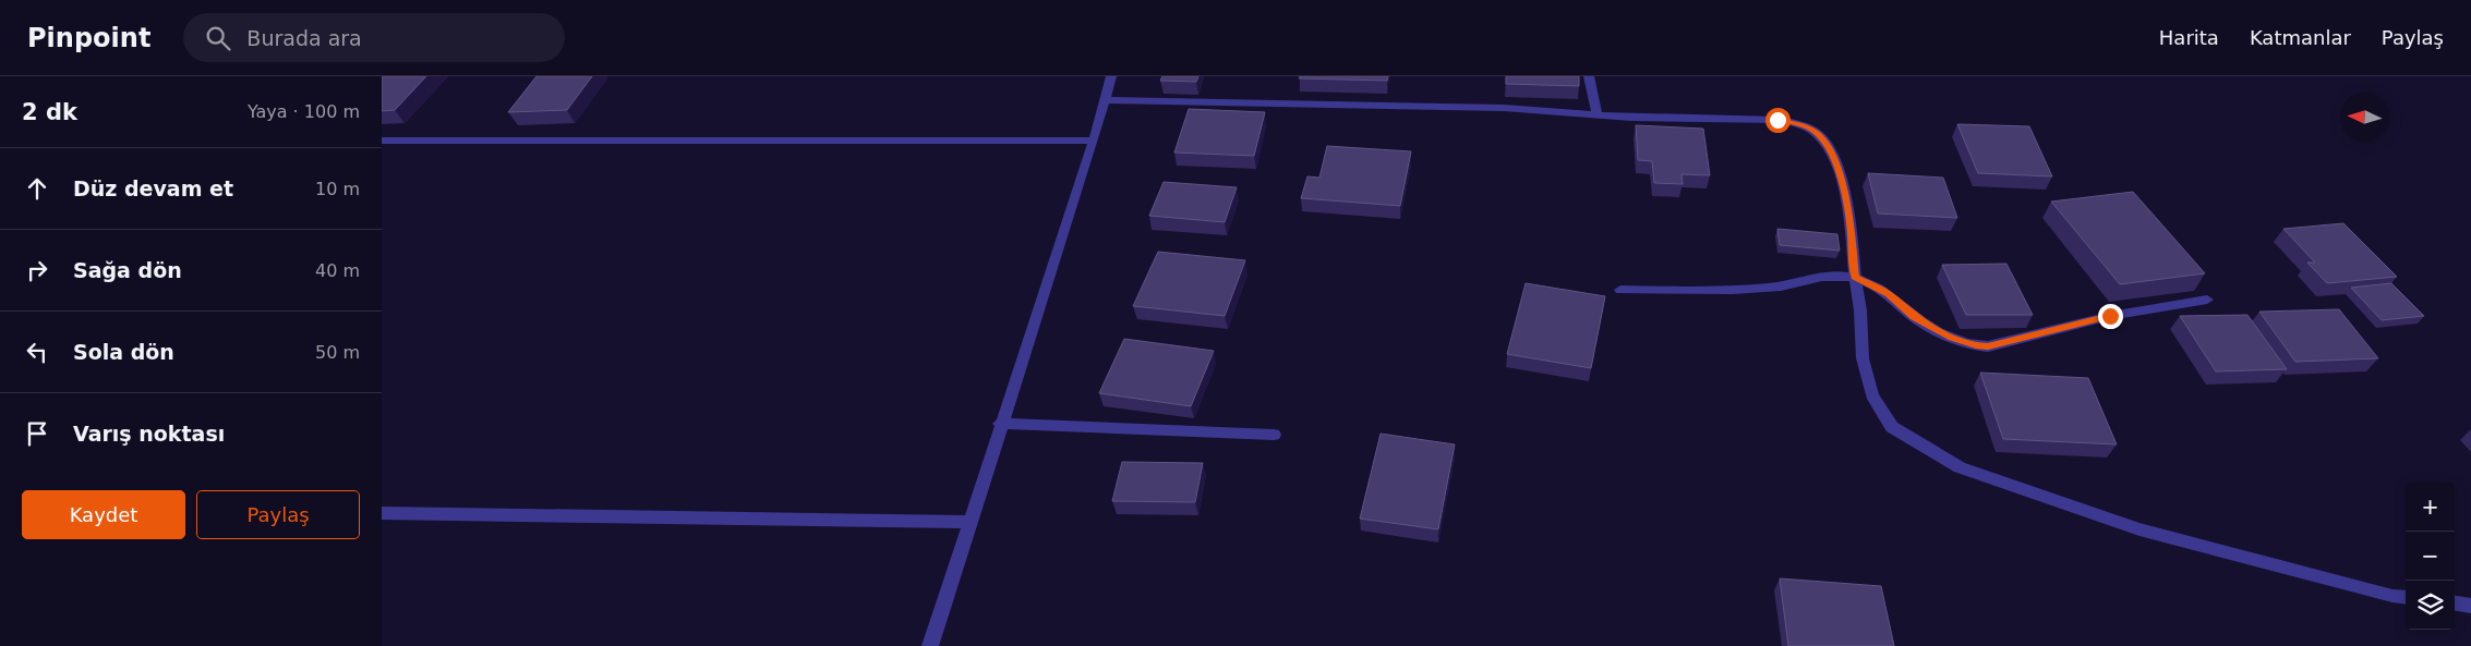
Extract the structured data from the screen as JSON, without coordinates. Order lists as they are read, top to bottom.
{
  "north": "left",
  "page": {
    "header": "Pinpoint",
    "search": "Burada ara",
    "nav": ["Harita", "Katmanlar", "Paylaş"],
    "heading": ["2 dk", "Yaya · 100 m"],
    "list": [
      ["Düz devam et", "10 m"],
      ["Sağa dön", "40 m"],
      ["Sola dön", "50 m"],
      "Varış noktası"
    ],
    "buttons": ["Kaydet", "Paylaş"],
    "map_buttons": ["+", "−"]
  }
}
